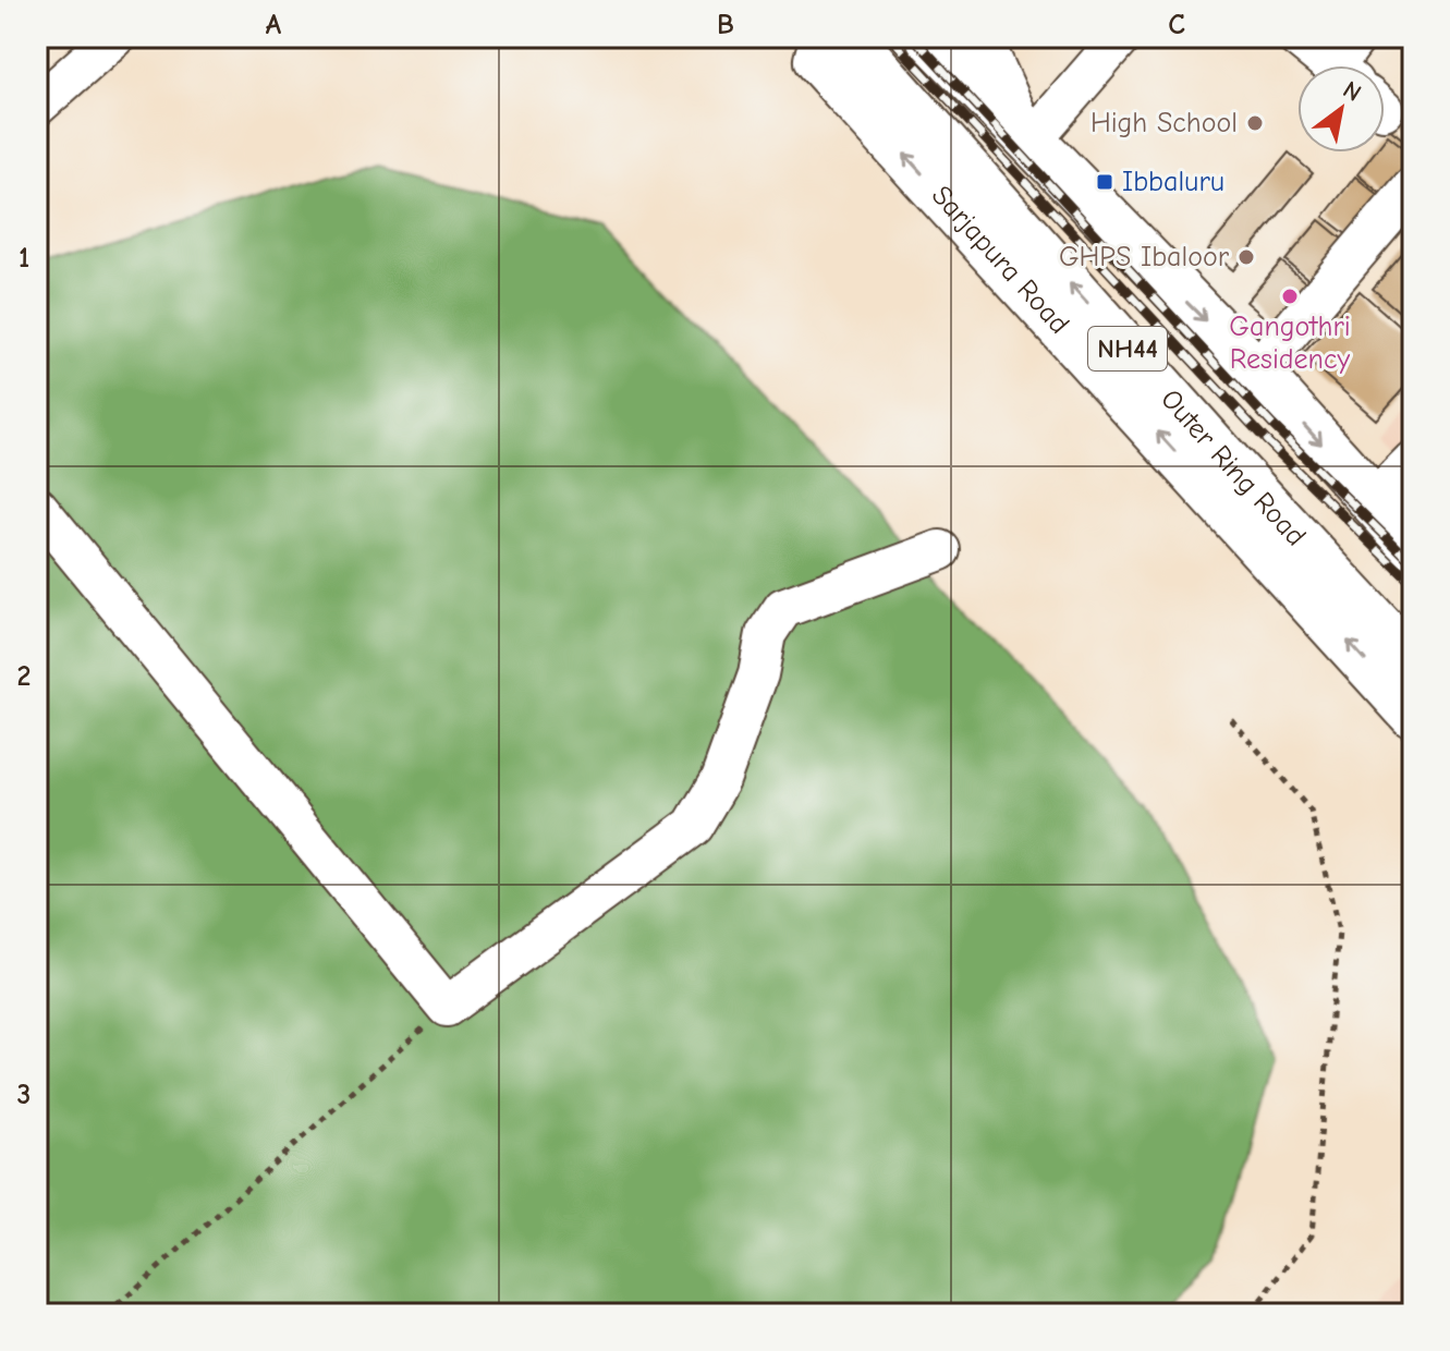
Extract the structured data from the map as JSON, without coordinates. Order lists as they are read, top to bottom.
{
  "streets": {
    "main road": ["Sarjapura Road", "NH44", "Outer Ring Road"]
  },
  "crossings": [
    ["Sarjapura Road", "Outer Ring Road"]
  ],
  "places": {
    "other": ["High School", "GHPS Ibaloor", "Gangothri Residency"],
    "transit": ["Ibbaluru"]
  },
  "north": "top right",
  "grid": {
    "columns": ["A", "B", "C"],
    "rows": ["1", "2", "3"]
  }
}
